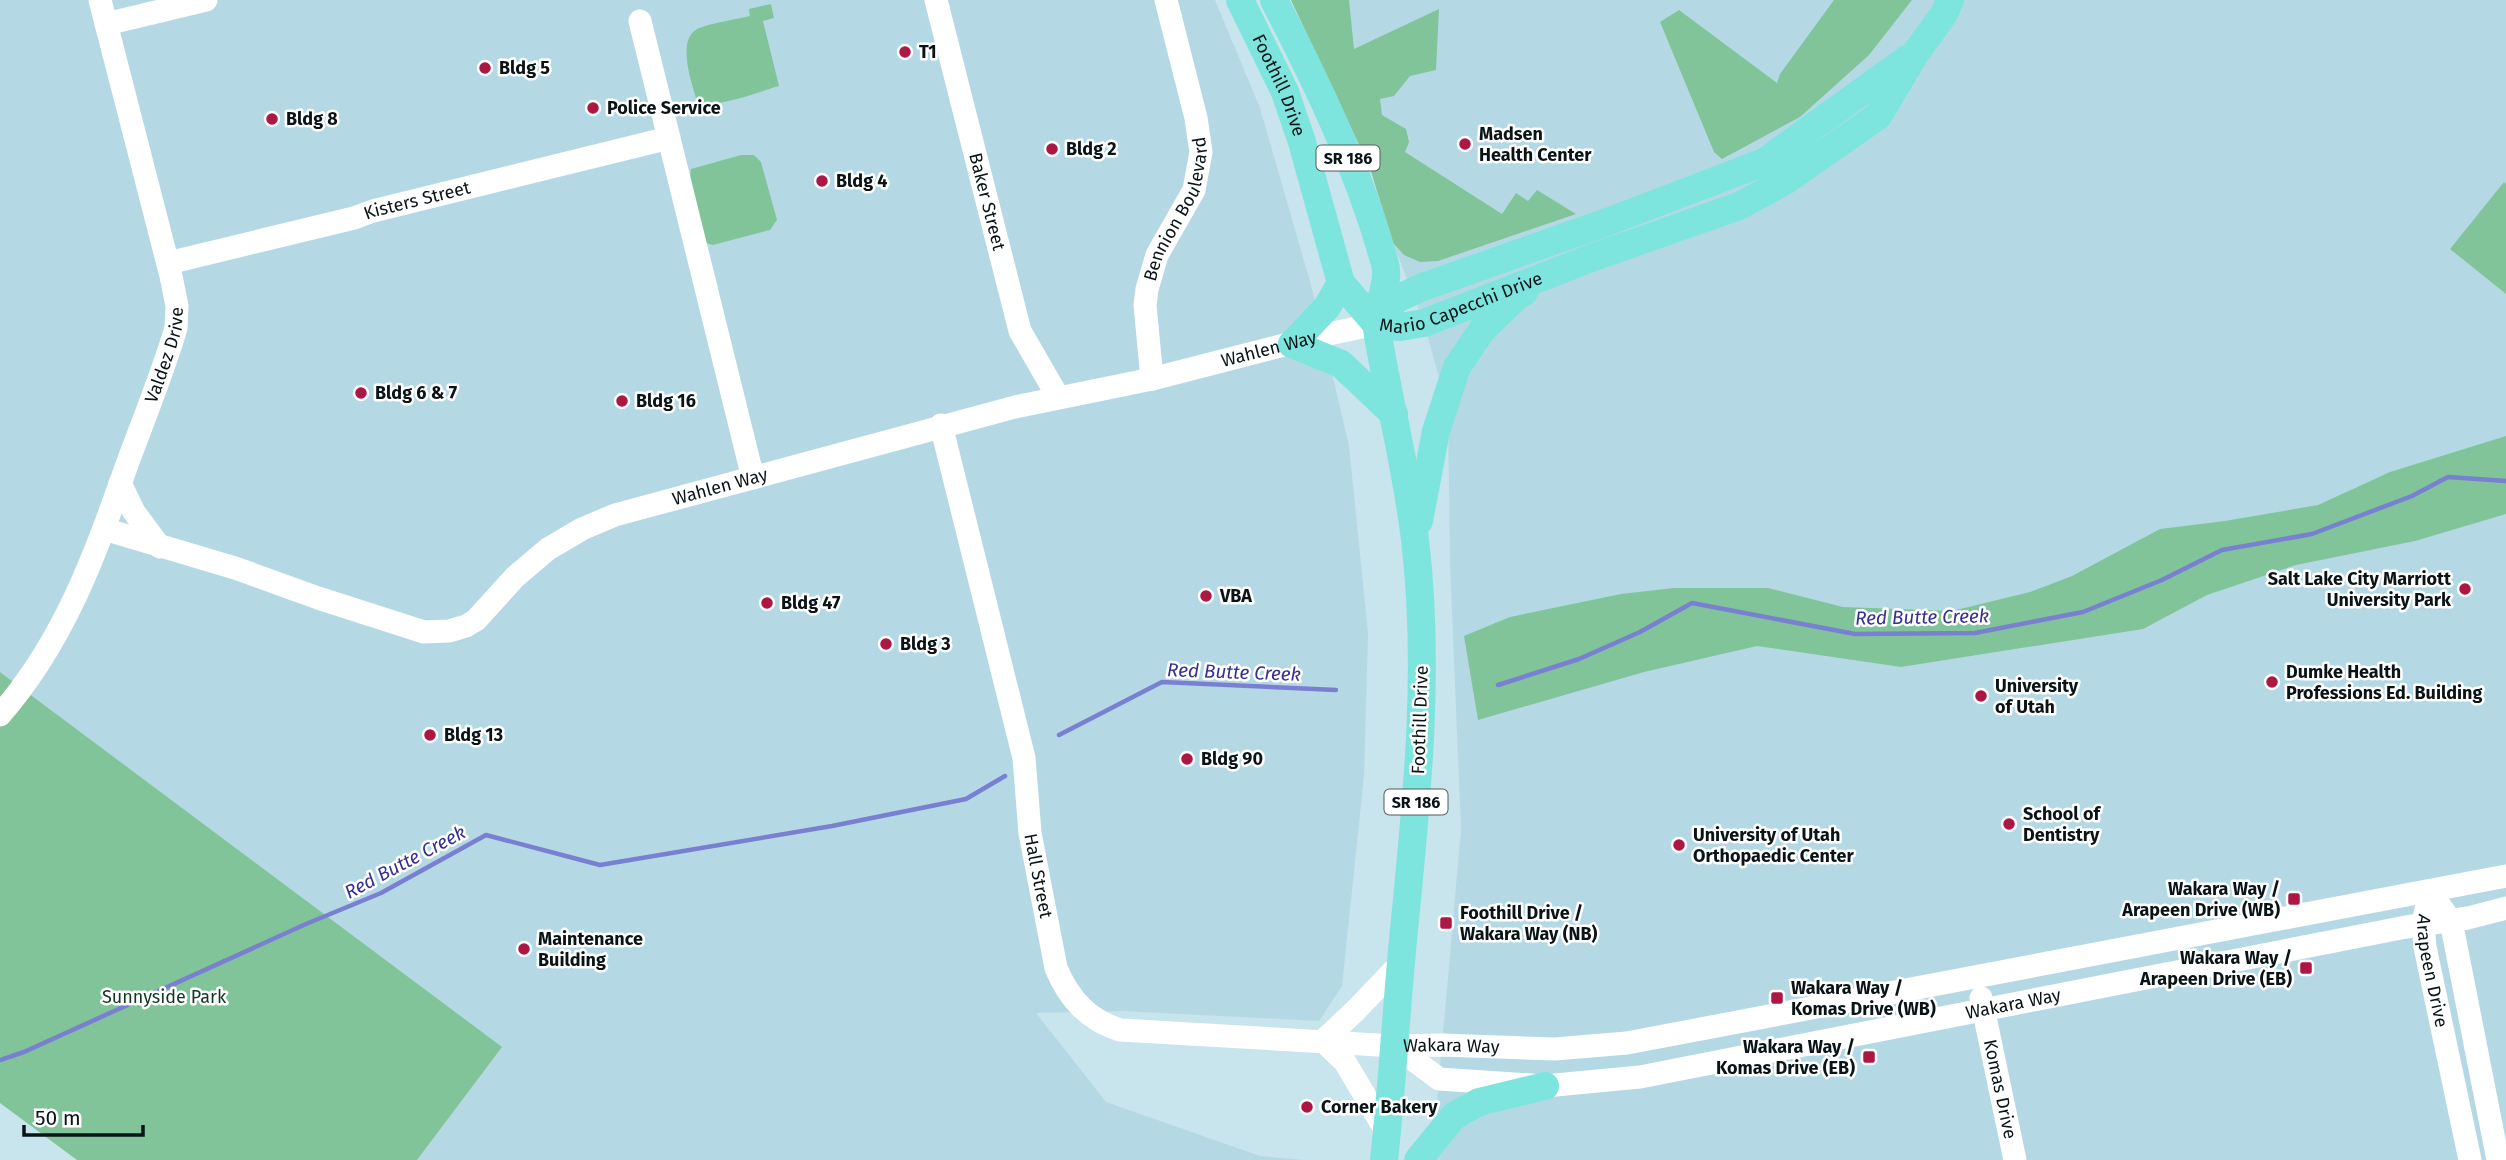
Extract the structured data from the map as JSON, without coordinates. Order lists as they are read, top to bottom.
{
  "streets": {
    "main road": ["Foothill Drive", "SR 186", "Mario Capecchi Drive"],
    "street": [
      "Kisters Street",
      "Baker Street",
      "Bennion Boulevard",
      "Wahlen Way",
      "Valdez Drive",
      "Hall Street",
      "Arapeen Drive",
      "Wakara Way",
      "Komas Drive"
    ]
  },
  "crossings": [
    ["Foothill Drive", "Mario Capecchi Drive"],
    ["Foothill Drive", "Wahlen Way"],
    ["Foothill Drive", "Hall Street"],
    ["Foothill Drive", "Wakara Way"],
    ["Kisters Street", "Valdez Drive"],
    ["Baker Street", "Wahlen Way"],
    ["Bennion Boulevard", "Wahlen Way"],
    ["Mario Capecchi Drive", "Wahlen Way"],
    ["Wahlen Way", "Valdez Drive"],
    ["Wahlen Way", "Hall Street"],
    ["Hall Street", "Wakara Way"],
    ["Arapeen Drive", "Wakara Way"],
    ["Wakara Way", "Komas Drive"]
  ],
  "water": ["Red Butte Creek"],
  "parks": ["Sunnyside Park"],
  "places": {
    "other": [
      "T1",
      "Bldg 5",
      "Police Service",
      "Bldg 8",
      "Madsen Health Center",
      "Bldg 2",
      "Bldg 4",
      "Bldg 6 & 7",
      "Bldg 16",
      "Salt Lake City Marriott University Park",
      "VBA",
      "Bldg 47",
      "Bldg 3",
      "Dumke Health Professions Ed. Building",
      "University of Utah",
      "Bldg 13",
      "Bldg 90",
      "School of Dentistry",
      "University of Utah Orthopaedic Center",
      "Maintenance Building",
      "Corner Bakery"
    ],
    "transit": [
      "Wakara Way / Arapeen Drive (WB)",
      "Foothill Drive / Wakara Way (NB)",
      "Wakara Way / Arapeen Drive (EB)",
      "Wakara Way / Komas Drive (WB)",
      "Wakara Way / Komas Drive (EB)"
    ]
  },
  "scale_bar": "50 m"
}
